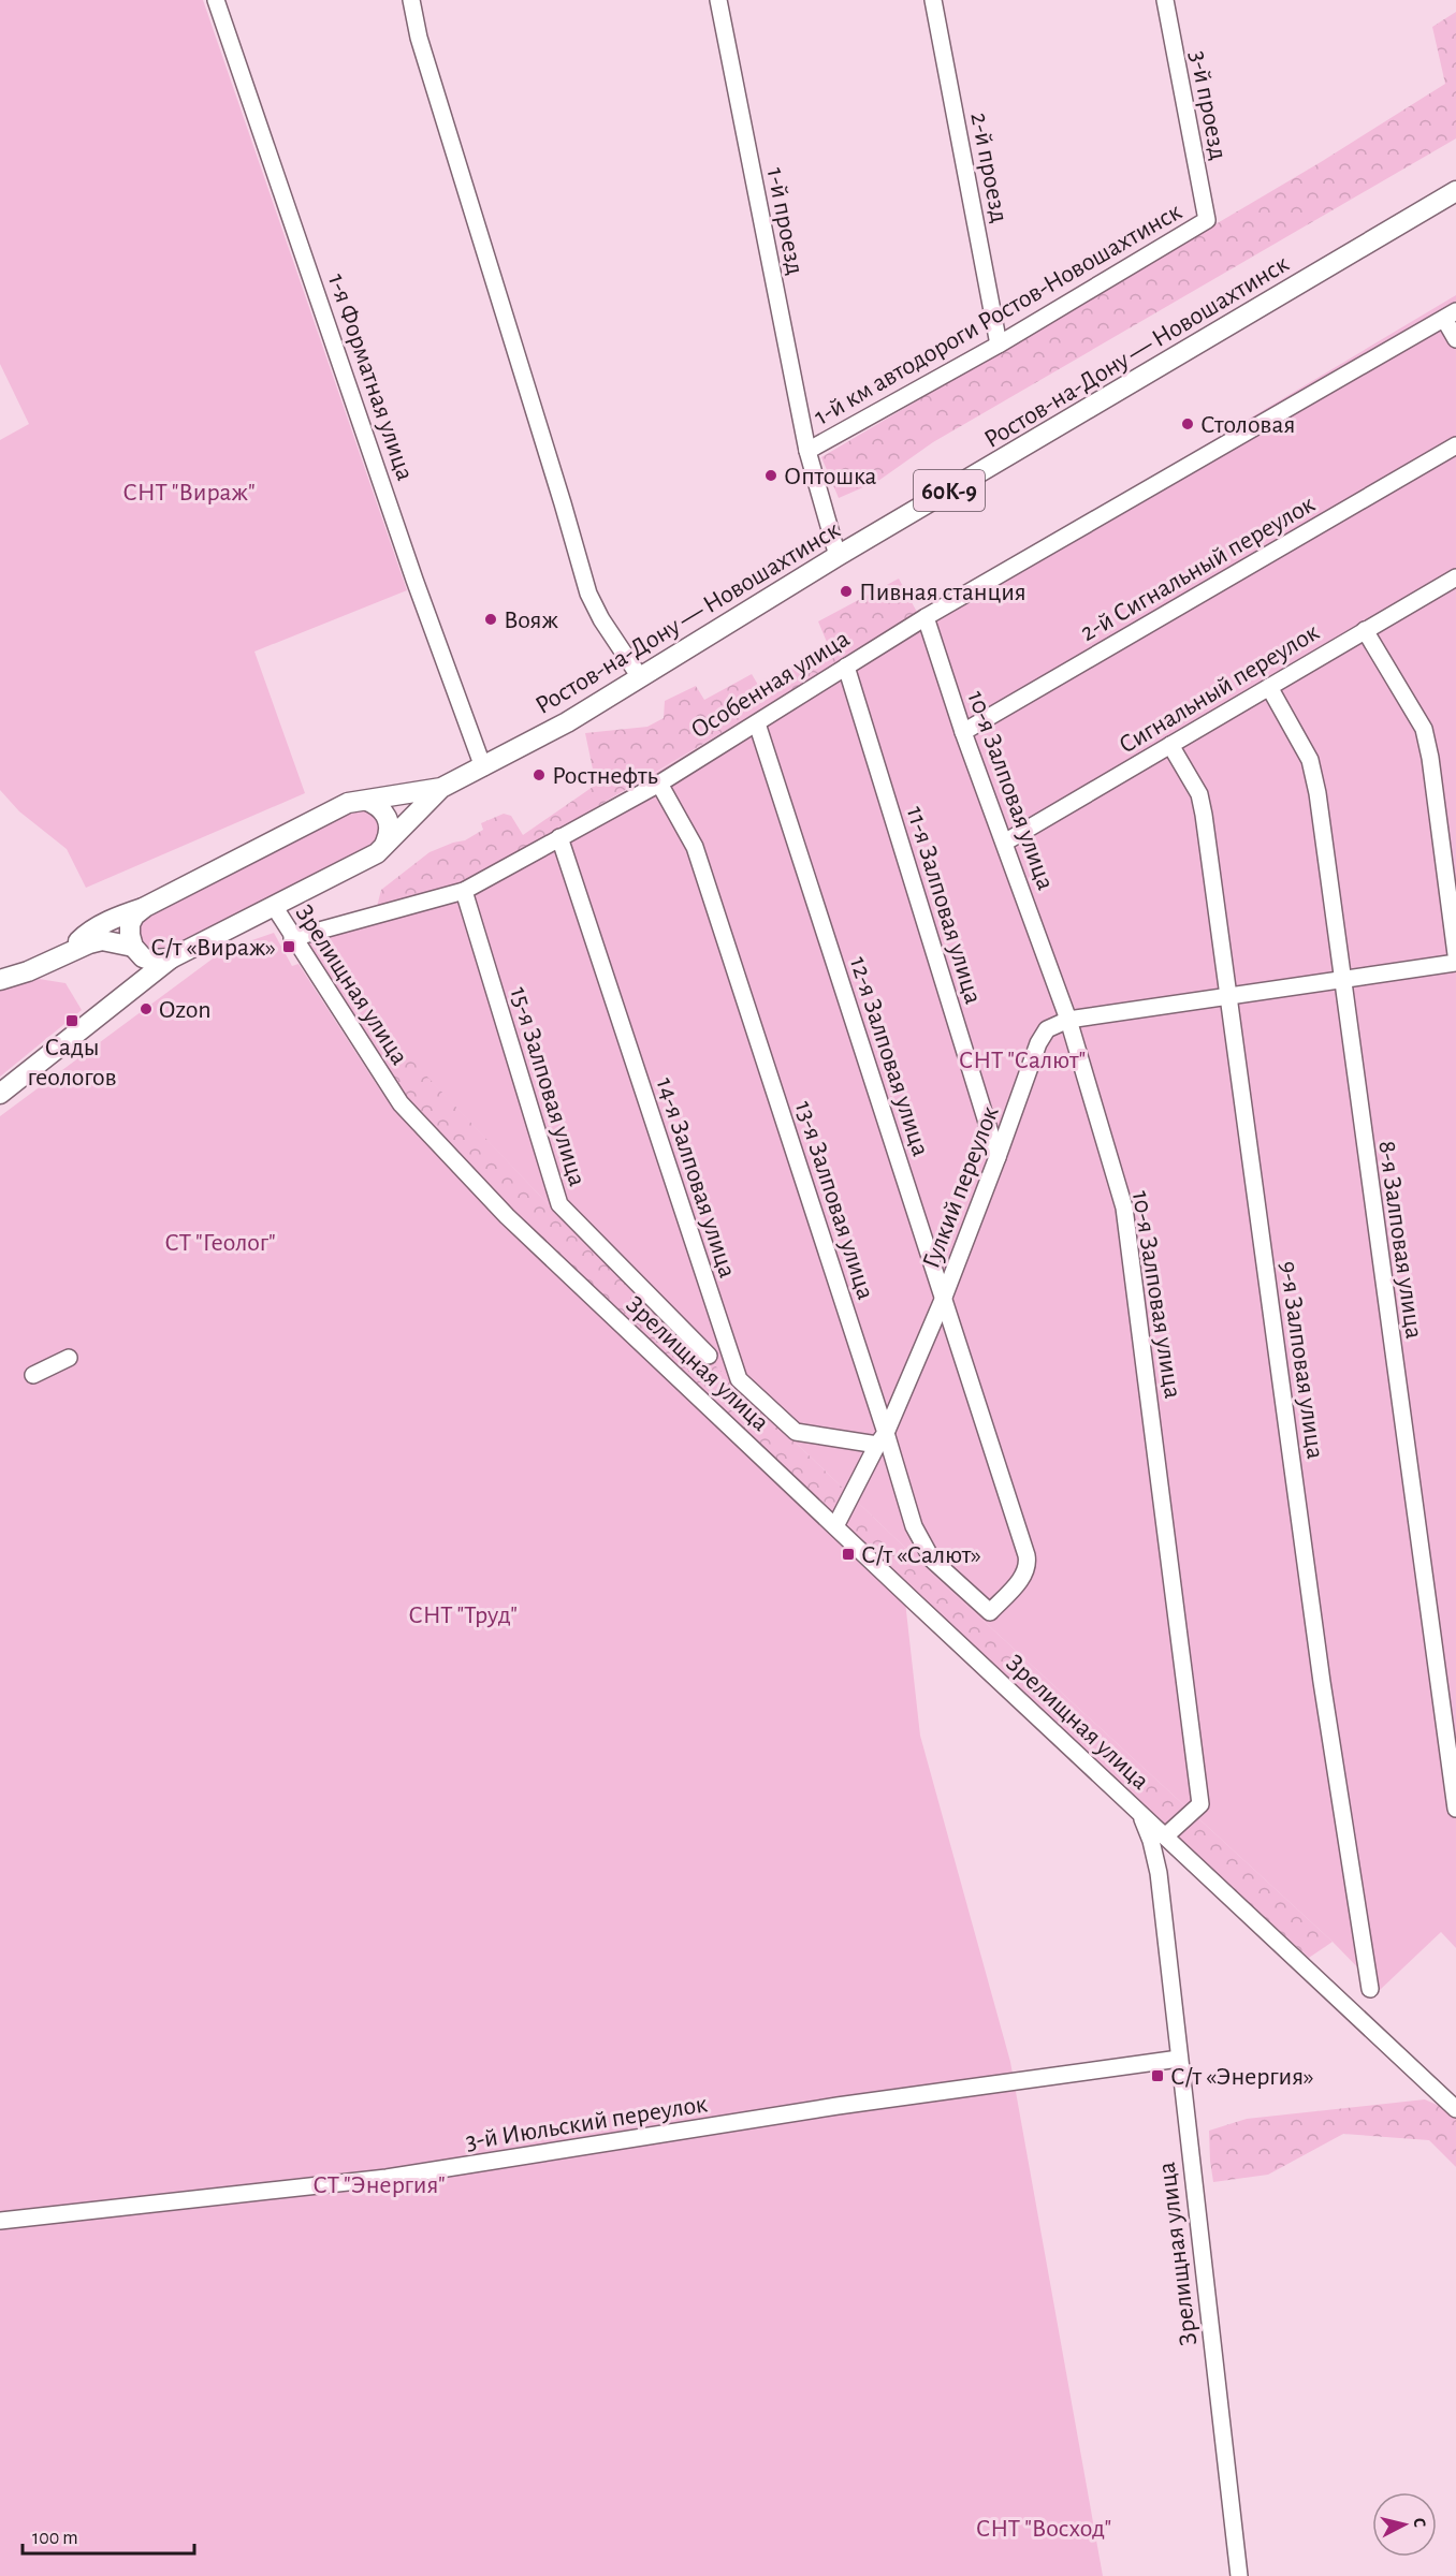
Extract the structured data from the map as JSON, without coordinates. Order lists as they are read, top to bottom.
{
  "streets": {
    "main road": ["Ростов-на-Дону — Новошахтинск", "60К-9"],
    "street": [
      "3-й проезд",
      "2-й проезд",
      "1-й проезд",
      "1-й км автодороги Ростов-Новошахтинск",
      "1-я Форматная улица",
      "2-й Сигнальный переулок",
      "Особенная улица",
      "Сигнальный переулок",
      "10-я Залповая улица",
      "11-я Залповая улица",
      "Зрелищная улица",
      "12-я Залповая улица",
      "15-я Залповая улица",
      "14-я Залповая улица",
      "Гулкий переулок",
      "13-я Залповая улица",
      "8-я Залповая улица",
      "9-я Залповая улица",
      "3-й Июльский переулок"
    ]
  },
  "crossings": [
    ["3-й проезд", "1-й км автодороги Ростов-Новошахтинск"],
    ["2-й проезд", "1-й км автодороги Ростов-Новошахтинск"],
    ["1-й проезд", "1-й км автодороги Ростов-Новошахтинск"],
    ["1-й км автодороги Ростов-Новошахтинск", "Ростов-на-Дону — Новошахтинск"],
    ["Ростов-на-Дону — Новошахтинск", "1-я Форматная улица"],
    ["2-й Сигнальный переулок", "10-я Залповая улица"],
    ["Особенная улица", "10-я Залповая улица"],
    ["Особенная улица", "11-я Залповая улица"],
    ["Особенная улица", "Зрелищная улица"],
    ["Особенная улица", "12-я Залповая улица"],
    ["Особенная улица", "15-я Залповая улица"],
    ["Особенная улица", "14-я Залповая улица"],
    ["Особенная улица", "13-я Залповая улица"],
    ["Сигнальный переулок", "10-я Залповая улица"],
    ["Сигнальный переулок", "8-я Залповая улица"],
    ["Сигнальный переулок", "9-я Залповая улица"],
    ["10-я Залповая улица", "Зрелищная улица"],
    ["10-я Залповая улица", "Гулкий переулок"],
    ["11-я Залповая улица", "Гулкий переулок"],
    ["Зрелищная улица", "Гулкий переулок"],
    ["Зрелищная улица", "3-й Июльский переулок"],
    ["12-я Залповая улица", "Гулкий переулок"],
    ["12-я Залповая улица", "13-я Залповая улица"],
    ["14-я Залповая улица", "Гулкий переулок"],
    ["14-я Залповая улица", "13-я Залповая улица"],
    ["Гулкий переулок", "13-я Залповая улица"],
    ["Гулкий переулок", "8-я Залповая улица"],
    ["Гулкий переулок", "9-я Залповая улица"]
  ],
  "parks": [
    "СНТ \"Вираж\"",
    "СНТ \"Салют\"",
    "СТ \"Геолог\"",
    "СНТ \"Труд\"",
    "СТ \"Энергия\"",
    "СНТ \"Восход\""
  ],
  "places": {
    "other": [
      "Столовая",
      "Оптошка",
      "Пивная станция",
      "Вояж",
      "Ростнефть",
      "Ozon"
    ],
    "transit": [
      "С/т «Вираж»",
      "Сады геологов",
      "С/т «Салют»",
      "С/т «Энергия»"
    ]
  },
  "scale_bar": "100 m",
  "north": "right"
}
